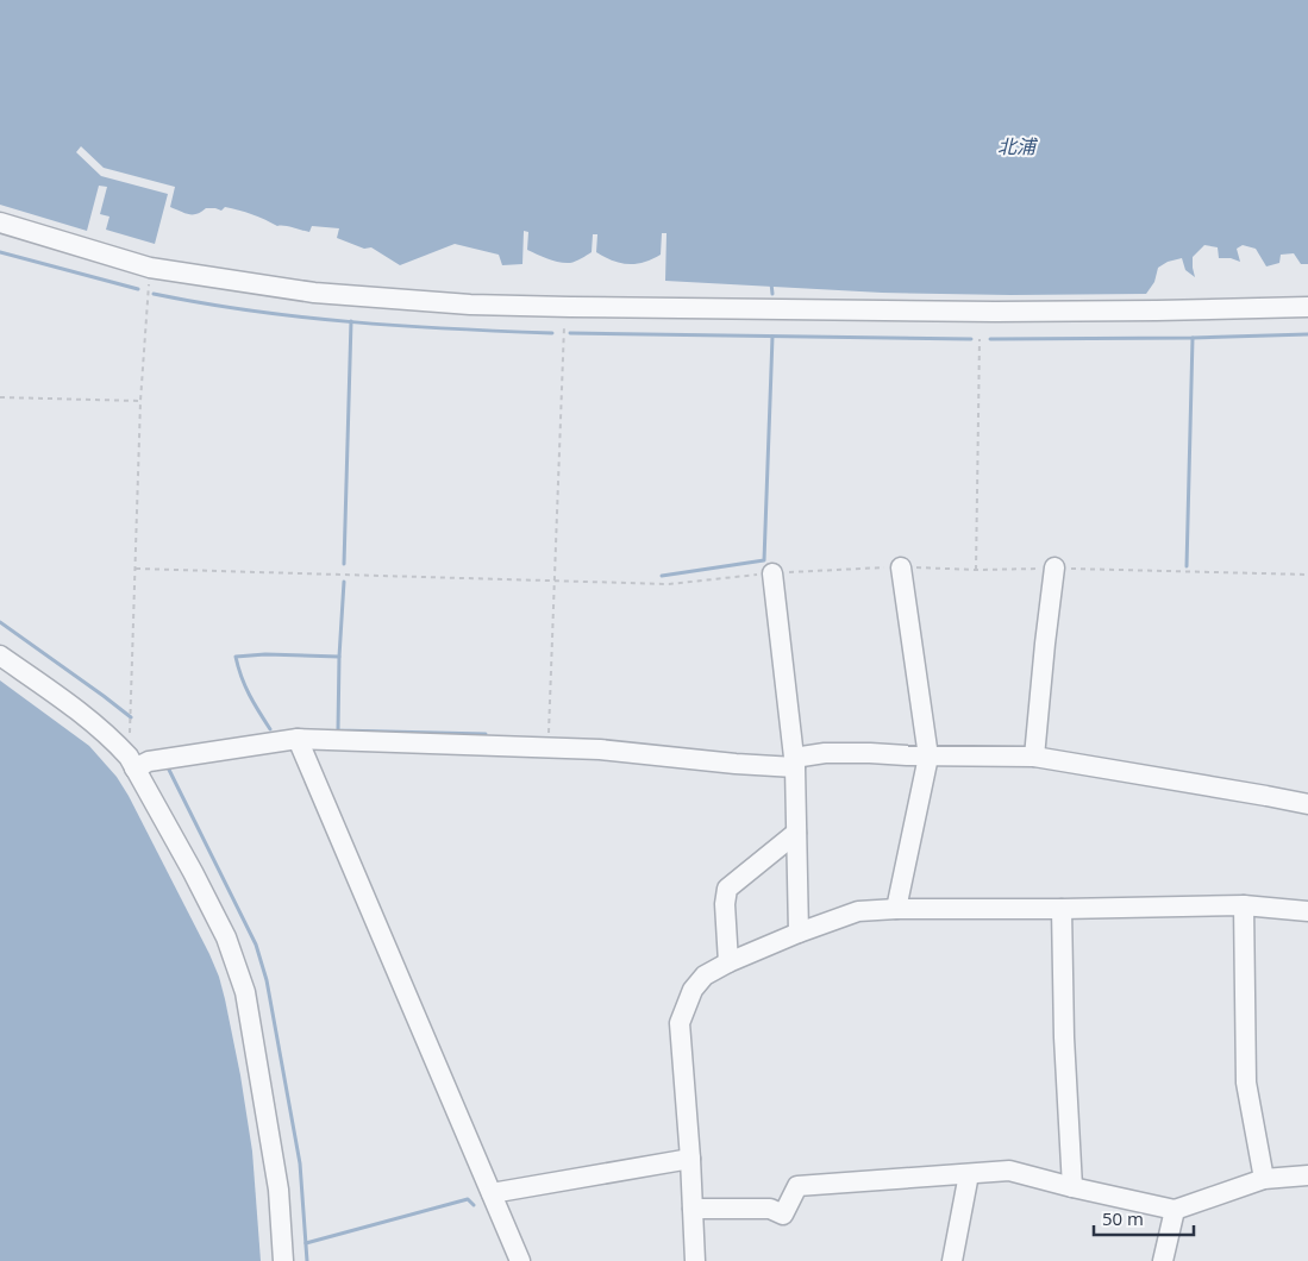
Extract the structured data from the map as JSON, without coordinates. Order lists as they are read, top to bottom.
{
  "water": ["北浦"],
  "scale_bar": "50 m"
}
